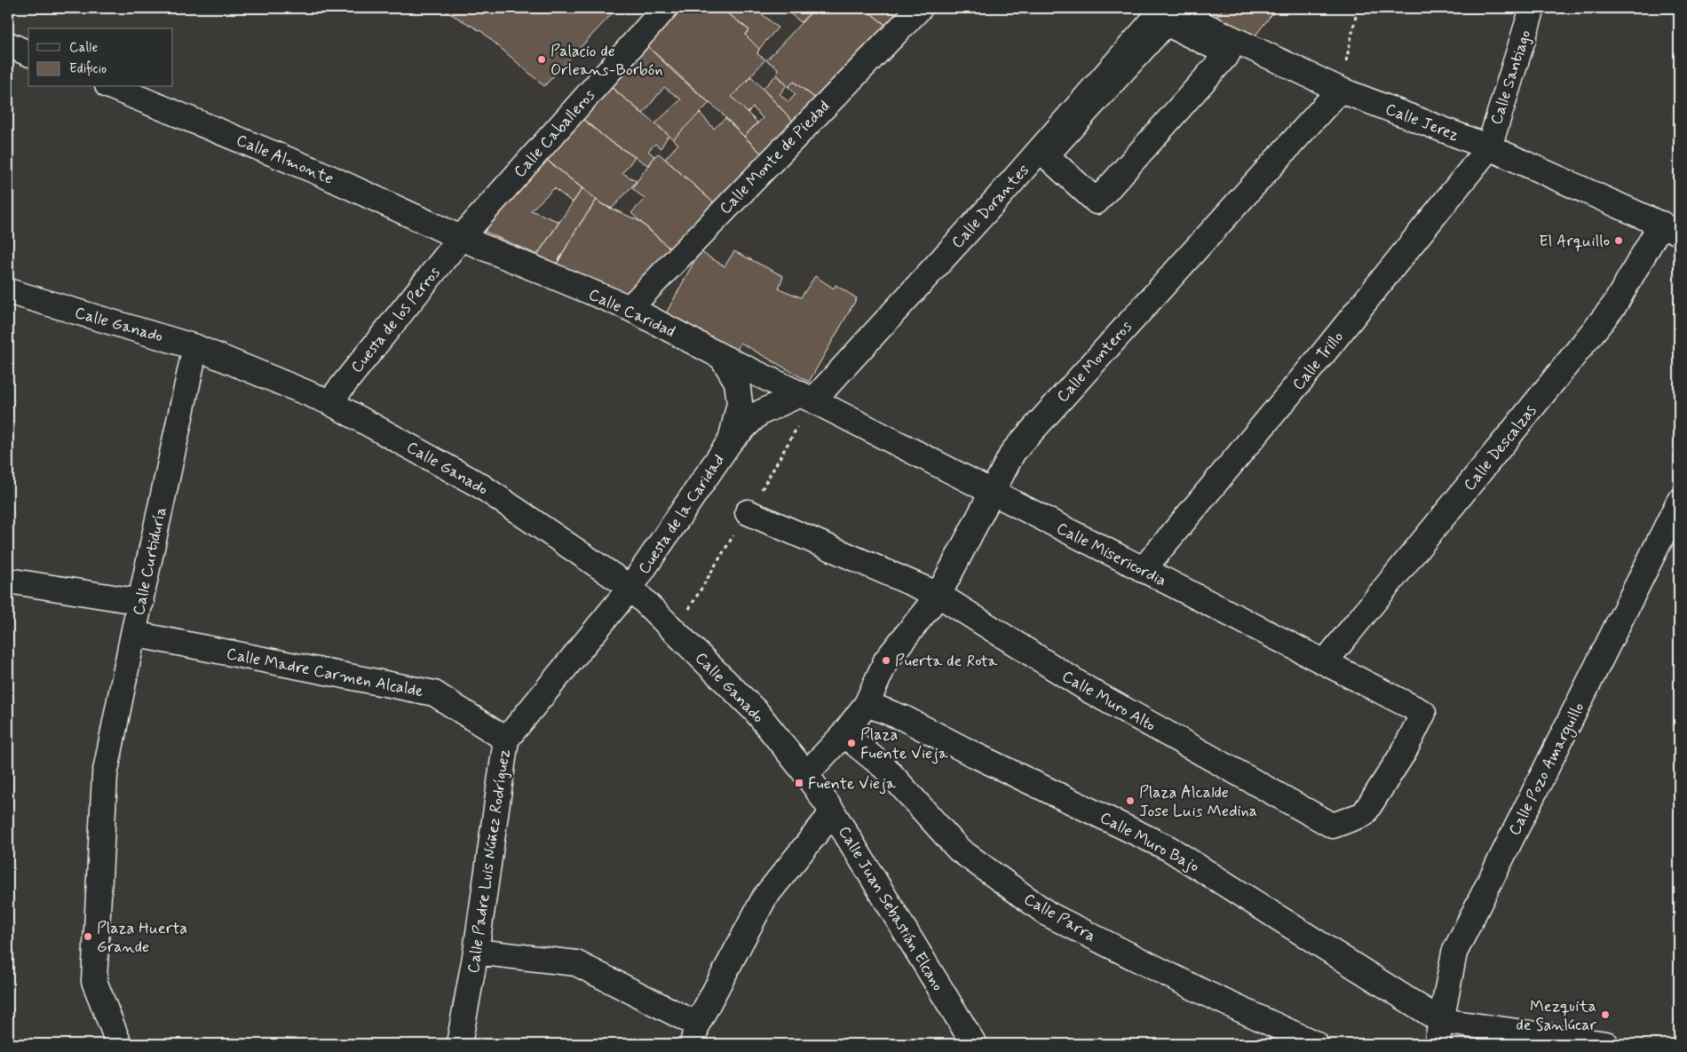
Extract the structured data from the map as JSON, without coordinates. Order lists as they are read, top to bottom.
{
  "streets": {
    "street": [
      "Calle Santiago",
      "Calle Jerez",
      "Calle Caballeros",
      "Calle Monte de Piedad",
      "Calle Almonte",
      "Calle Dorantes",
      "Calle Caridad",
      "Cuesta de los Perros",
      "Calle Ganado",
      "Calle Trillo",
      "Calle Monteros",
      "Calle Descalzas",
      "Cuesta de la Caridad",
      "Calle Misericordia",
      "Calle Curtiduría",
      "Calle Madre Carmen Alcalde",
      "Calle Muro Alto",
      "Calle Pozo Amarguillo",
      "Calle Muro Bajo",
      "Calle Padre Luis Núñez Rodríguez",
      "Calle Juan Sebastián Elcano",
      "Calle Parra"
    ]
  },
  "crossings": [
    ["Calle Santiago", "Calle Jerez"],
    ["Calle Santiago", "Calle Trillo"],
    ["Calle Jerez", "Calle Dorantes"],
    ["Calle Jerez", "Calle Trillo"],
    ["Calle Jerez", "Calle Monteros"],
    ["Calle Jerez", "Calle Descalzas"],
    ["Calle Caballeros", "Calle Almonte"],
    ["Calle Caballeros", "Calle Caridad"],
    ["Calle Caballeros", "Cuesta de los Perros"],
    ["Calle Monte de Piedad", "Calle Caridad"],
    ["Calle Almonte", "Calle Caridad"],
    ["Calle Almonte", "Cuesta de los Perros"],
    ["Calle Dorantes", "Calle Caridad"],
    ["Calle Dorantes", "Cuesta de la Caridad"],
    ["Calle Dorantes", "Calle Misericordia"],
    ["Calle Caridad", "Cuesta de los Perros"],
    ["Calle Caridad", "Cuesta de la Caridad"],
    ["Calle Caridad", "Calle Misericordia"],
    ["Cuesta de los Perros", "Calle Ganado"],
    ["Calle Ganado", "Cuesta de la Caridad"],
    ["Calle Ganado", "Calle Curtiduría"],
    ["Calle Ganado", "Calle Padre Luis Núñez Rodríguez"],
    ["Calle Ganado", "Calle Juan Sebastián Elcano"],
    ["Calle Trillo", "Calle Misericordia"],
    ["Calle Monteros", "Calle Misericordia"],
    ["Calle Monteros", "Calle Muro Alto"],
    ["Calle Monteros", "Calle Muro Bajo"],
    ["Calle Descalzas", "Calle Misericordia"],
    ["Cuesta de la Caridad", "Calle Misericordia"],
    ["Cuesta de la Caridad", "Calle Padre Luis Núñez Rodríguez"],
    ["Calle Misericordia", "Calle Muro Alto"],
    ["Calle Curtiduría", "Calle Madre Carmen Alcalde"],
    ["Calle Madre Carmen Alcalde", "Calle Padre Luis Núñez Rodríguez"],
    ["Calle Pozo Amarguillo", "Calle Muro Bajo"]
  ],
  "places": {
    "other": [
      "Palacio de Orleans-Borbón",
      "El Arquillo",
      "Puerta de Rota",
      "Plaza Fuente Vieja",
      "Plaza Alcalde Jose Luis Medina",
      "Plaza Huerta Grande",
      "Mezquita de Sanlúcar"
    ],
    "transit": ["Fuente Vieja"]
  },
  "legend": ["Calle", "Edificio"]
}
